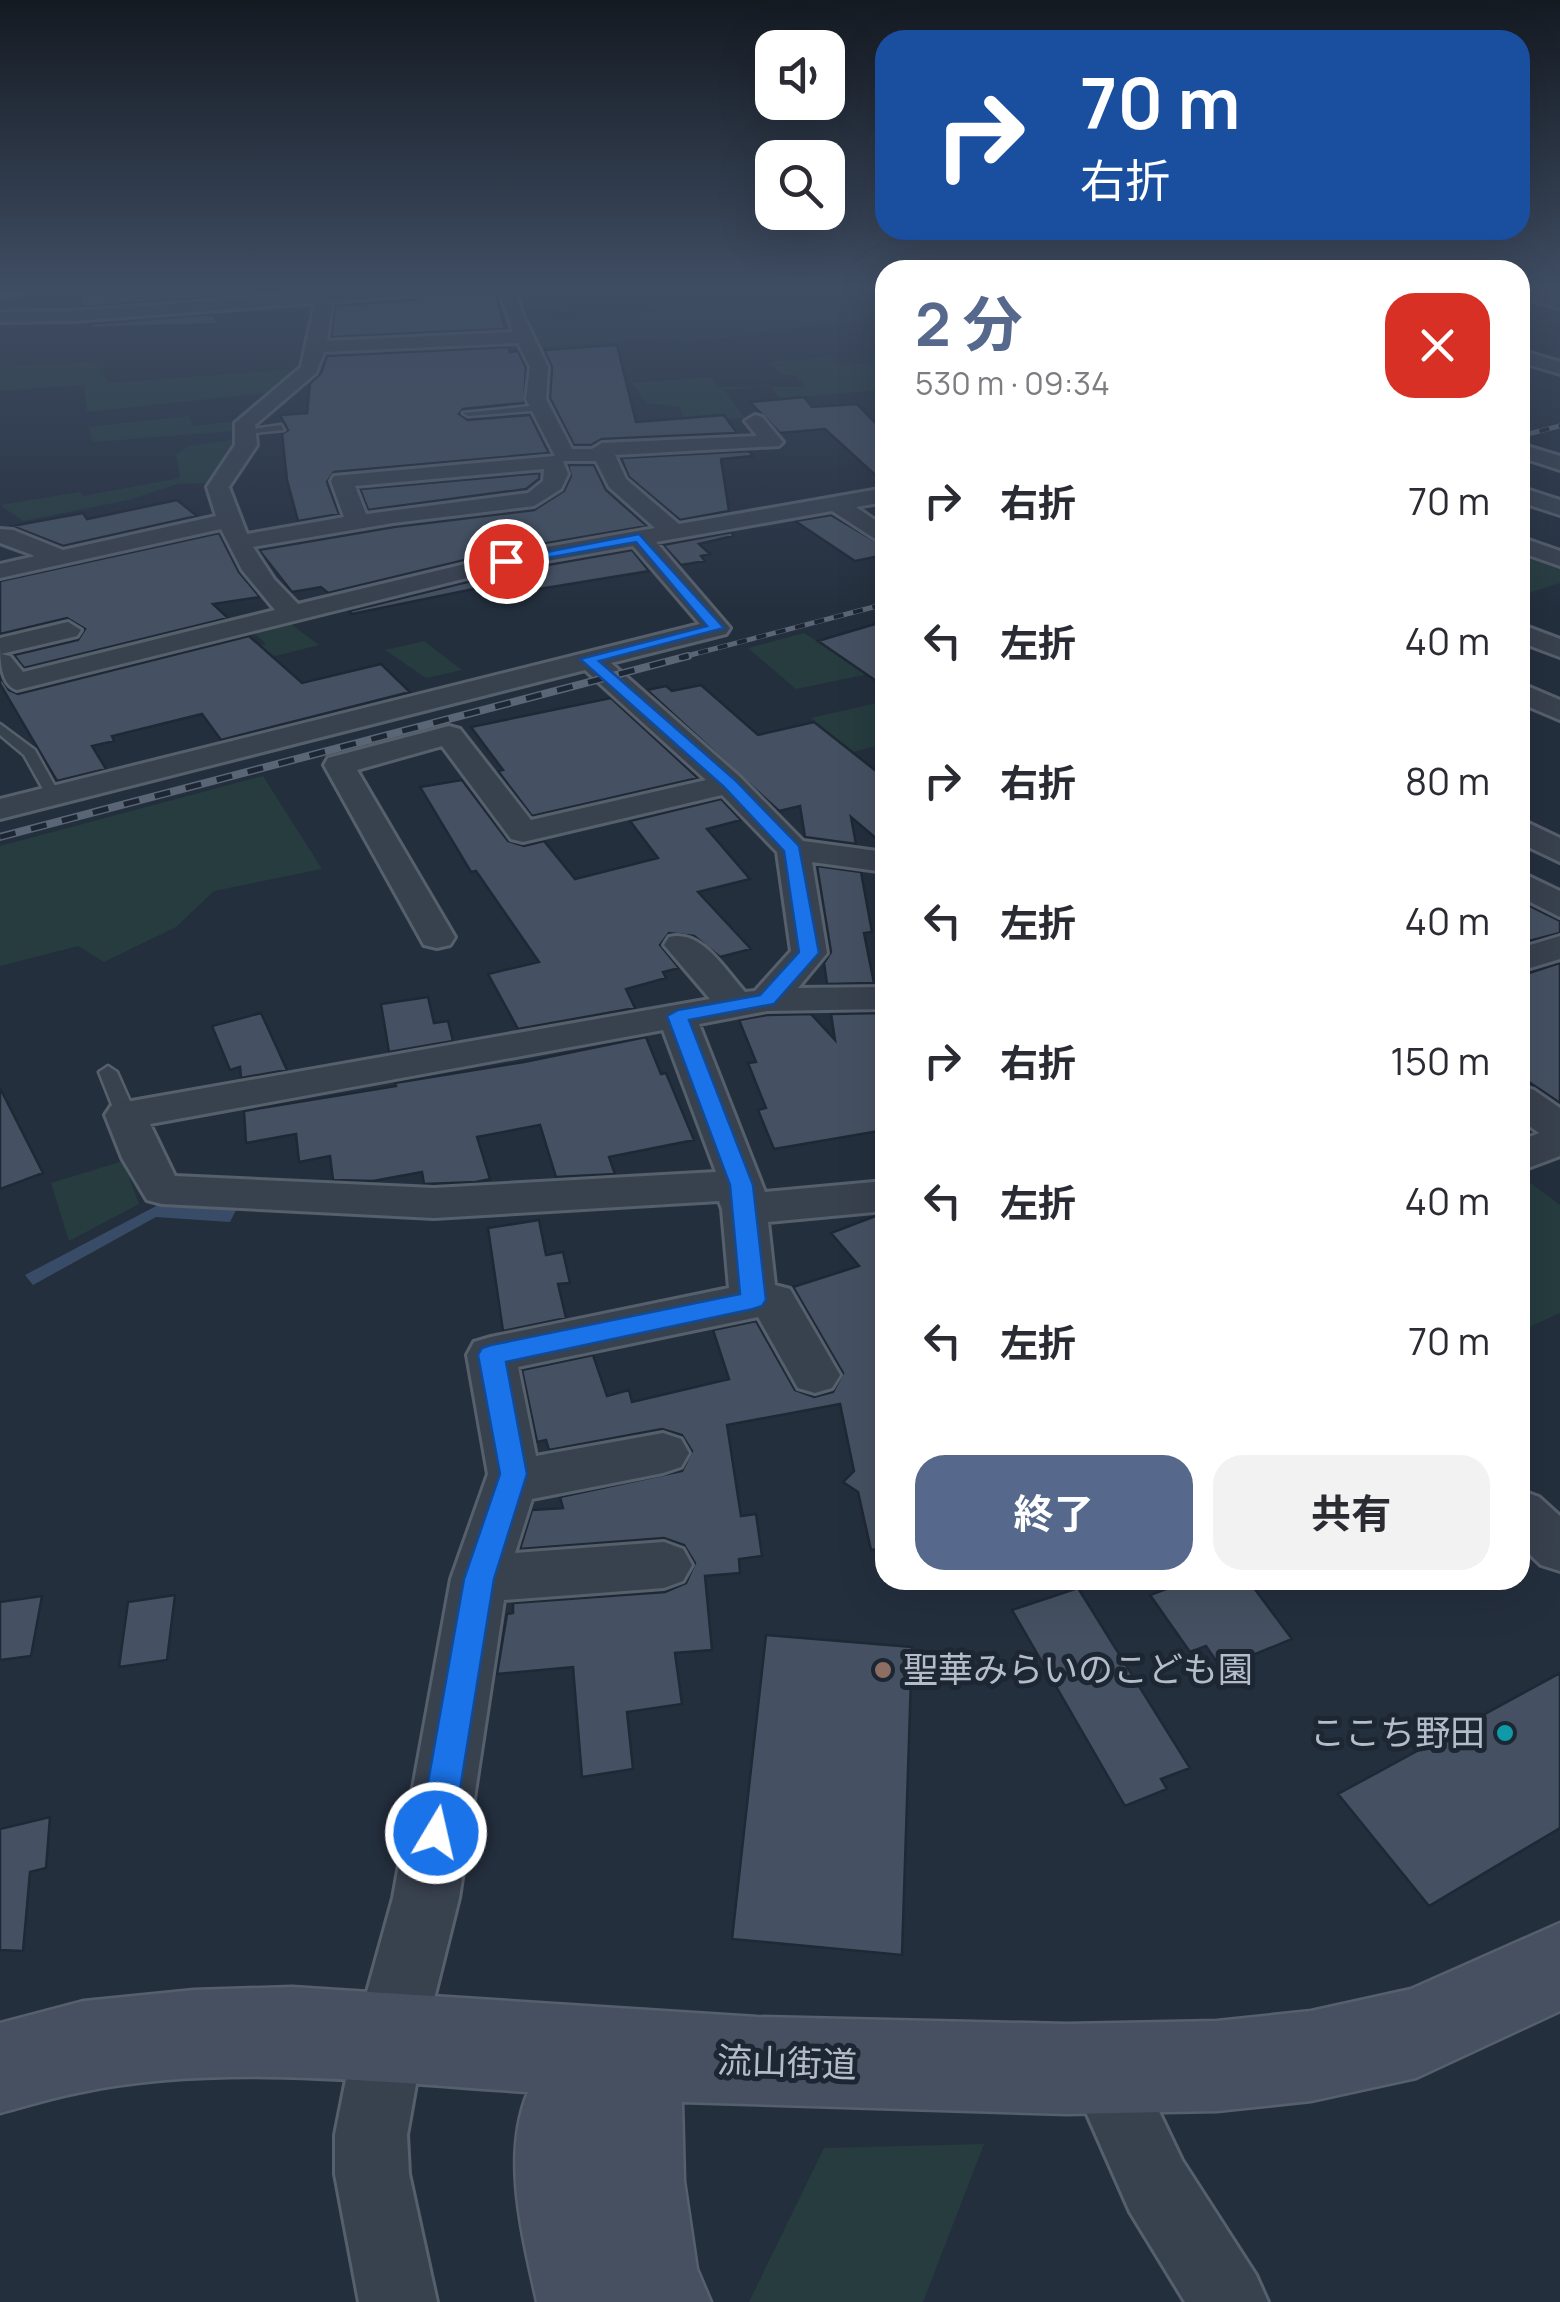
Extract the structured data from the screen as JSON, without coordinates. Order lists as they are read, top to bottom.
{
  "streets": {
    "street": ["流山街道"]
  },
  "places": ["聖華みらいのこども園", "ここち野田"],
  "page": {
    "turn": ["70 m", "右折"],
    "heading": ["2 分", "530 m · 09:34"],
    "list": [
      {
        "name": "右折",
        "value": "70 m"
      },
      {
        "name": "左折",
        "value": "40 m"
      },
      {
        "name": "右折",
        "value": "80 m"
      },
      {
        "name": "左折",
        "value": "40 m"
      },
      {
        "name": "右折",
        "value": "150 m"
      },
      {
        "name": "左折",
        "value": "40 m"
      },
      {
        "name": "左折",
        "value": "70 m"
      }
    ],
    "buttons": ["終了", "共有"]
  }
}
